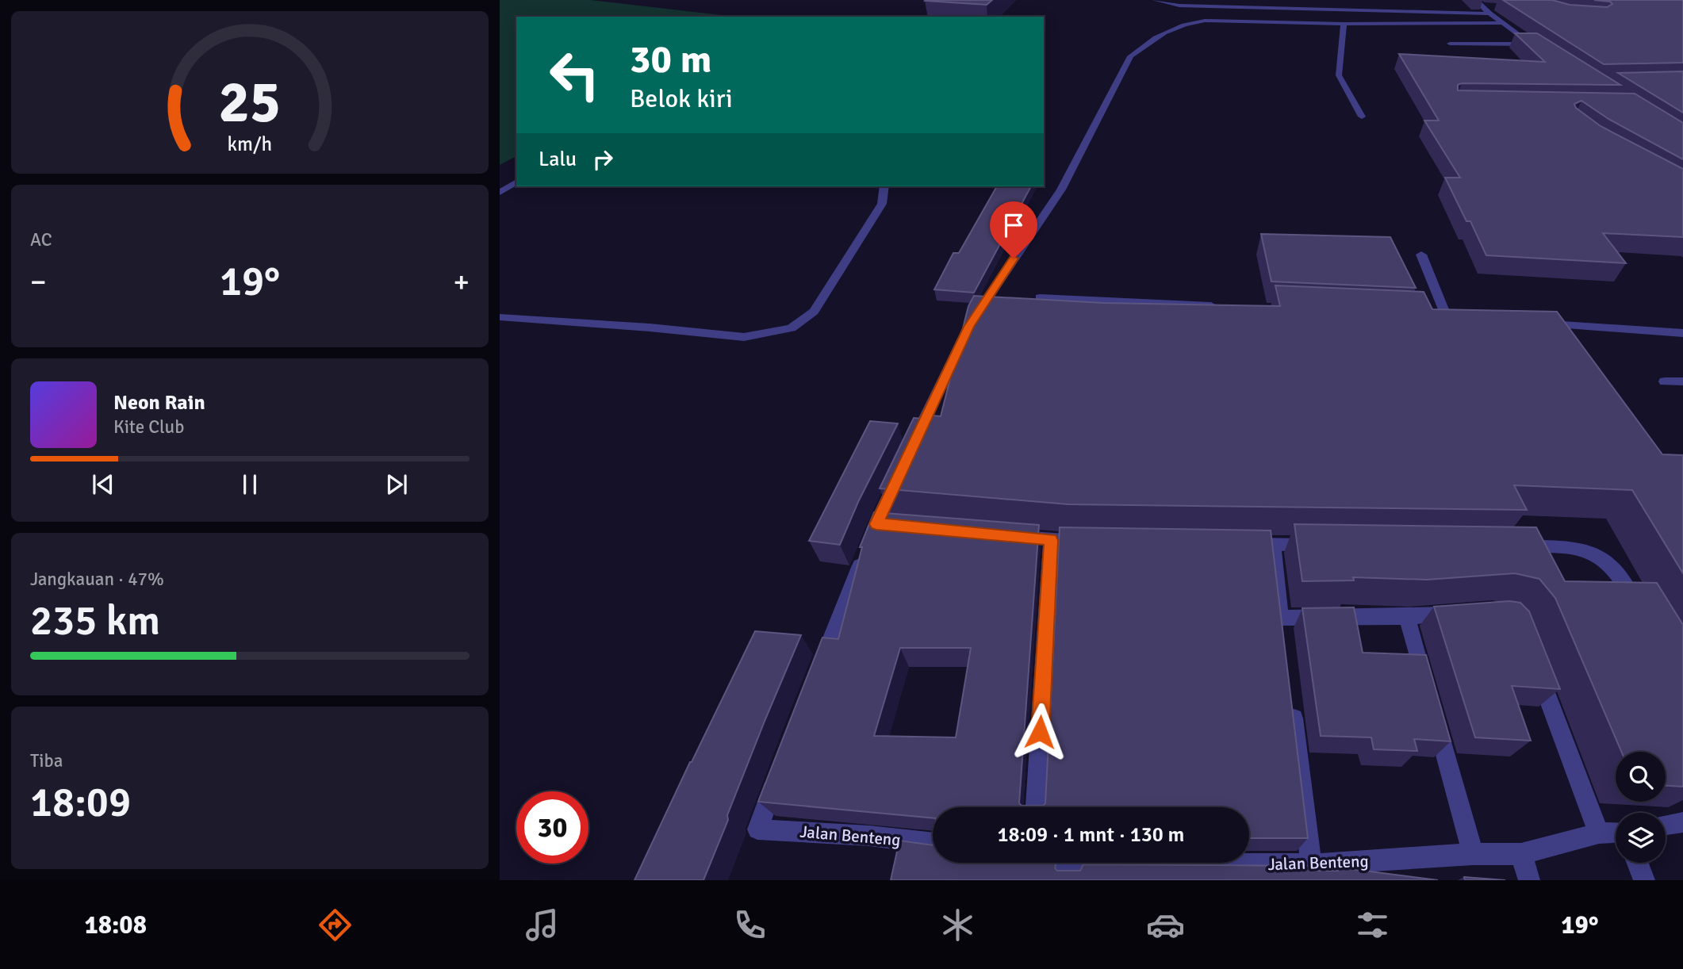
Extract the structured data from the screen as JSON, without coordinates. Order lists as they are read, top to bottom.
{
  "streets": {
    "street": ["Jalan Benteng"]
  },
  "page": {
    "turn": ["30 m", "Belok kiri"],
    "then": "Lalu",
    "tile": [
      "AC",
      ["Jangkauan · 47%", "235 km"],
      ["Tiba", "18:09"]
    ],
    "heat": ["−", "19°", "+"],
    "song": ["Neon Rain", "Kite Club"],
    "limit": "30",
    "trip": "18:09 · 1 mnt · 130 m",
    "tabs": ["18:08", "19°"],
    "gauge": ["25", "km/h"]
  }
}
